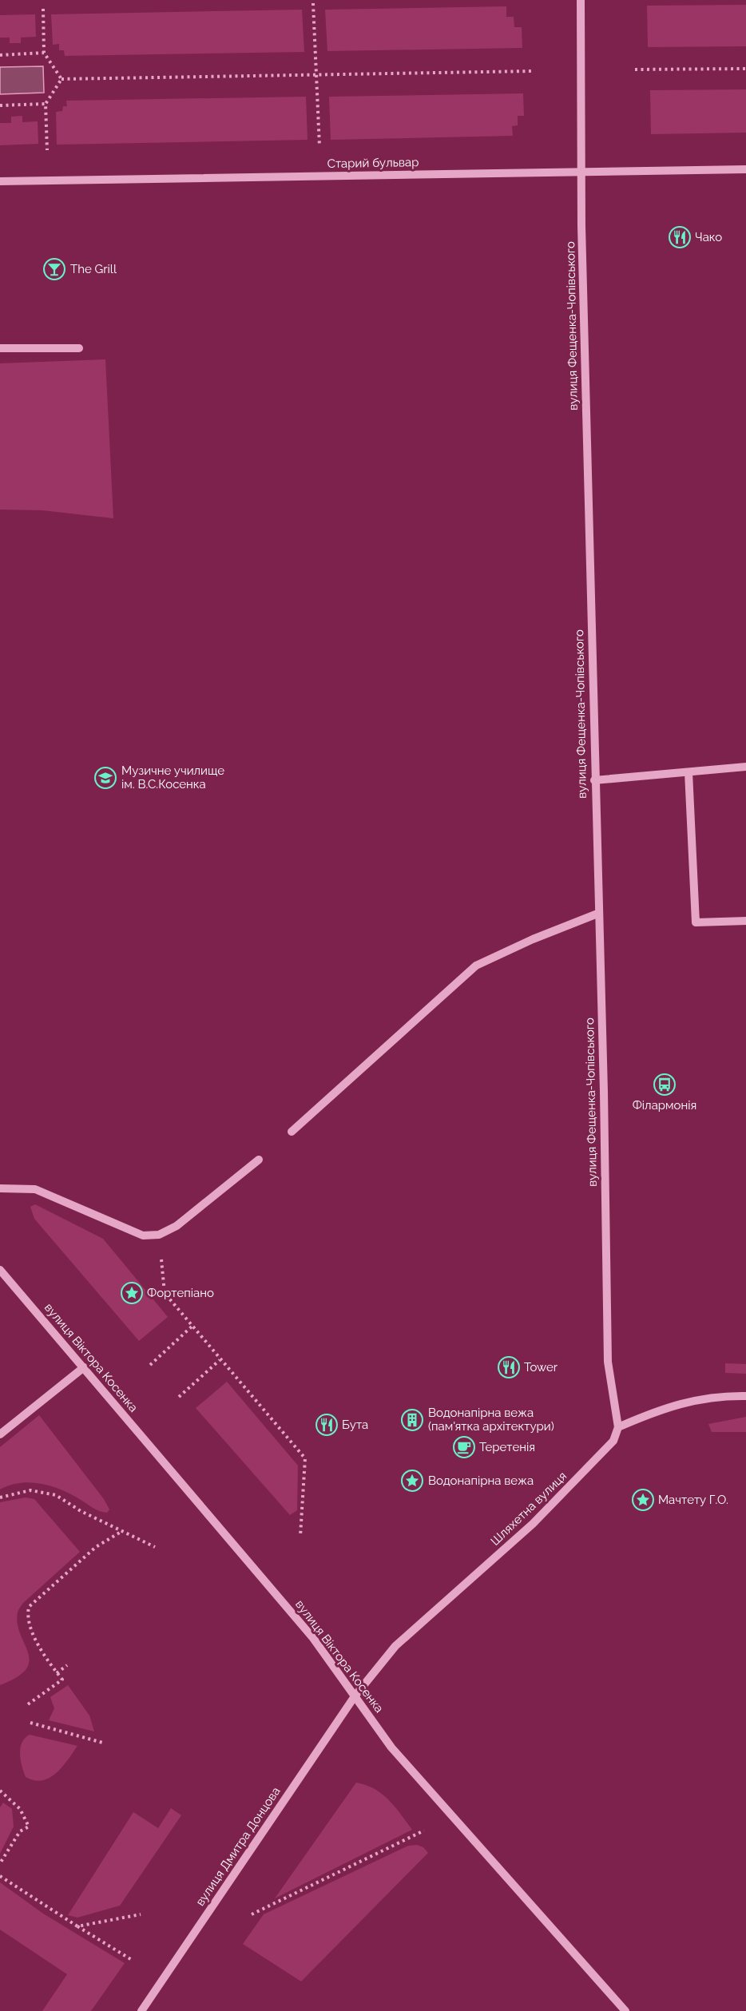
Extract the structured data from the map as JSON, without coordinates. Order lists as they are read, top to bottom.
{
  "streets": {
    "street": [
      "Старий бульвар",
      "вулиця Фещенка-Чопівського",
      "вулиця Віктора Косенка",
      "Шляхетна вулиця",
      "вулиця Дмитра Донцова"
    ]
  },
  "crossings": [
    ["Старий бульвар", "вулиця Фещенка-Чопівського"],
    ["вулиця Фещенка-Чопівського", "Шляхетна вулиця"],
    ["вулиця Віктора Косенка", "Шляхетна вулиця"],
    ["вулиця Віктора Косенка", "вулиця Дмитра Донцова"],
    ["Шляхетна вулиця", "вулиця Дмитра Донцова"]
  ],
  "places": {
    "restaurant": ["Чако", "Tower", "Бута"],
    "bar": ["The Grill"],
    "school or university": ["Музичне училище ім. В.С.Косенка"],
    "bus stop": ["Філармонія"],
    "place": ["Фортепіано", "Водонапірна вежа", "Мачтету Г.О."],
    "building": ["Водонапірна вежа (пам'ятка архітектури)"],
    "cafe": ["Теретенія"]
  }
}
